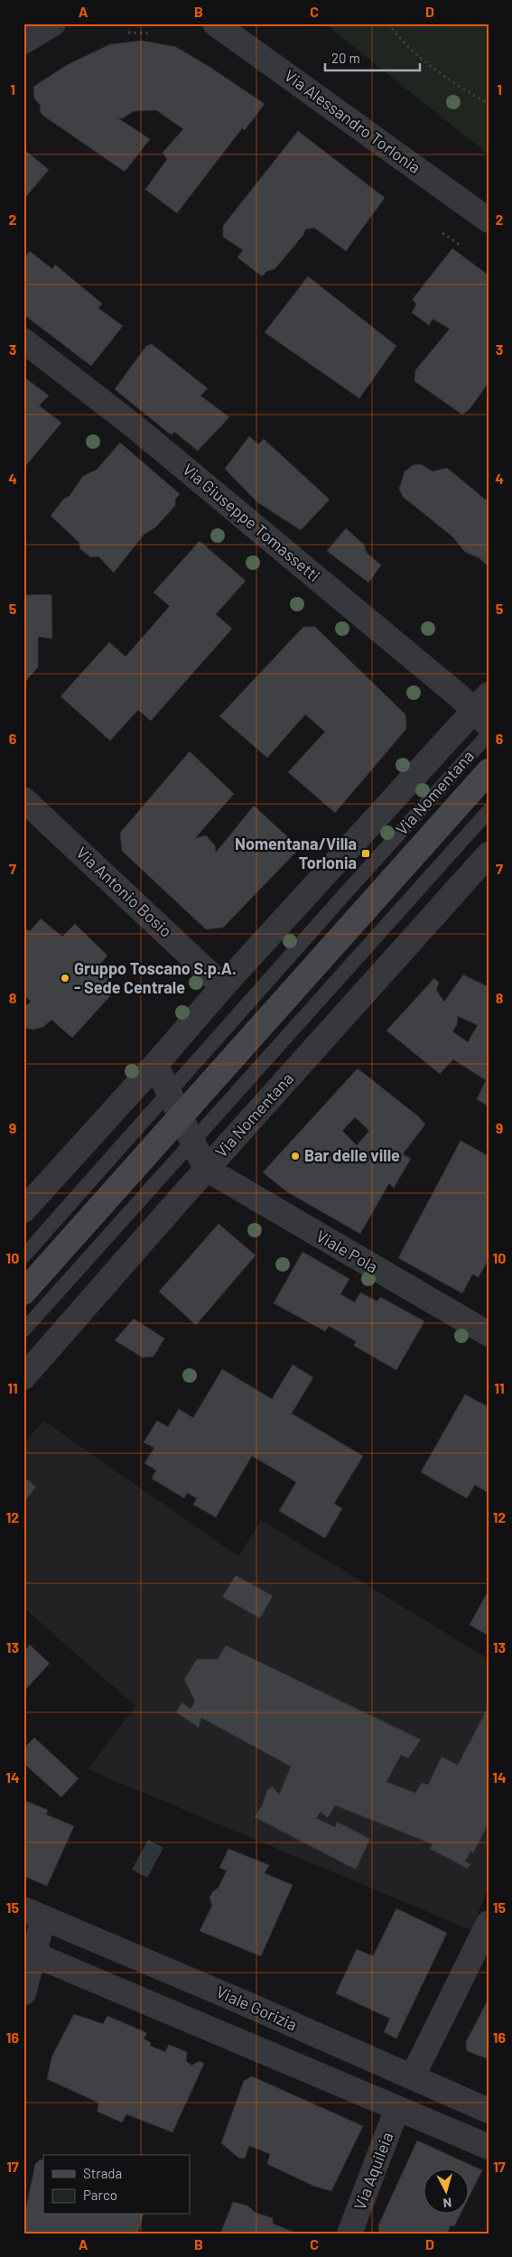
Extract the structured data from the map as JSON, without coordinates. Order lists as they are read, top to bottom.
{
  "streets": {
    "main road": ["Via Nomentana"],
    "street": [
      "Via Alessandro Torlonia",
      "Via Giuseppe Tomassetti",
      "Via Antonio Bosio",
      "Viale Pola",
      "Viale Gorizia",
      "Via Aquileia"
    ]
  },
  "crossings": [
    ["Via Giuseppe Tomassetti", "Via Nomentana"],
    ["Via Nomentana", "Via Antonio Bosio"],
    ["Via Nomentana", "Viale Pola"]
  ],
  "places": {
    "transit": ["Nomentana/Villa Torlonia"],
    "other": ["Gruppo Toscano S.p.A. - Sede Centrale", "Bar delle ville"]
  },
  "legend": ["Strada", "Parco"],
  "scale_bar": "20 m",
  "north": "bottom",
  "grid": {
    "columns": [
      "A",
      "B",
      "C",
      "D"
    ],
    "rows": [
      "1",
      "2",
      "3",
      "4",
      "5",
      "6",
      "7",
      "8",
      "9",
      "10",
      "11",
      "12",
      "13",
      "14",
      "15",
      "16",
      "17"
    ]
  }
}
